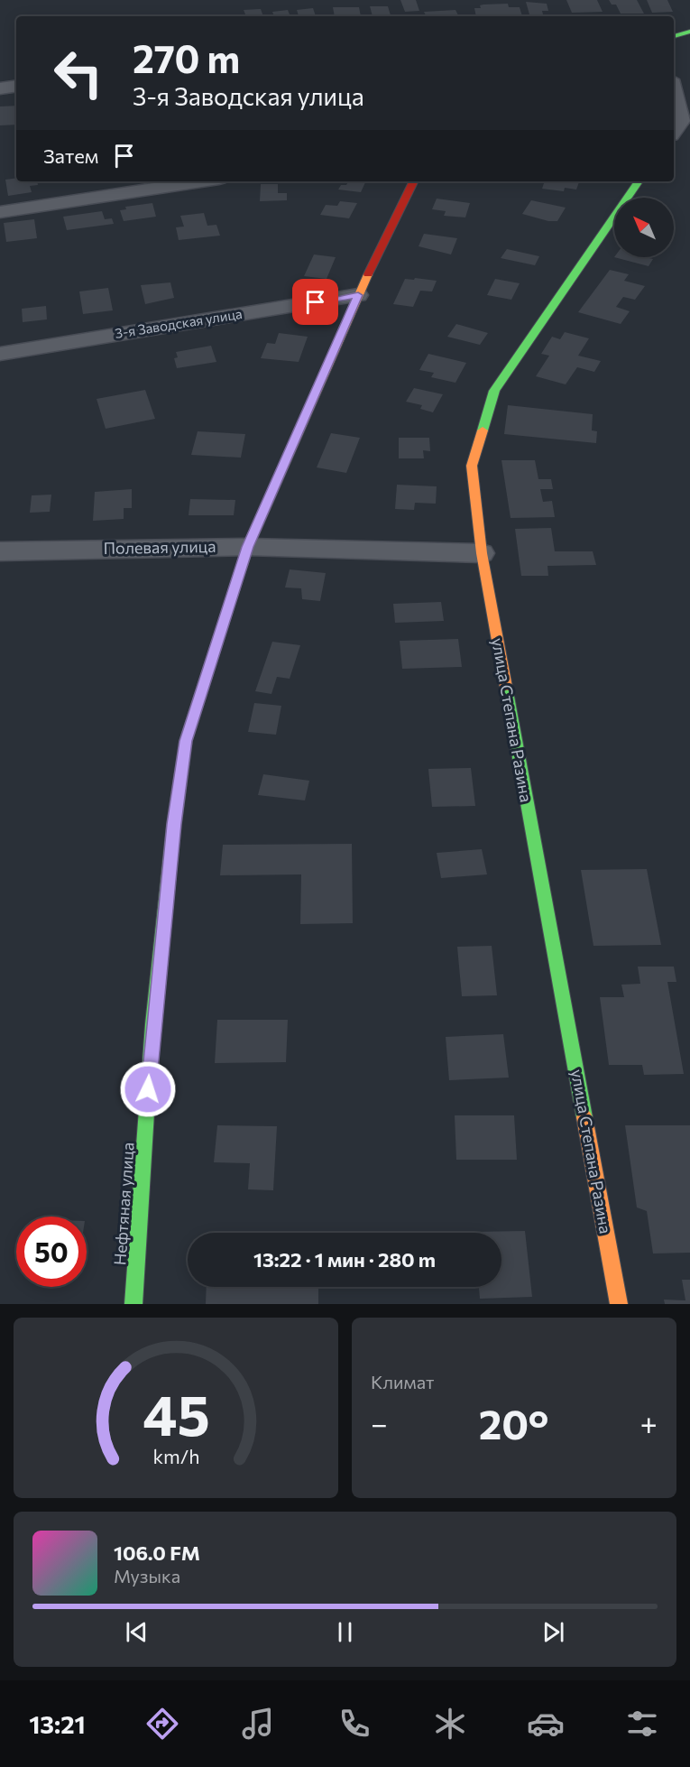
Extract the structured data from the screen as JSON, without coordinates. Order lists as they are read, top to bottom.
{
  "streets": {
    "main road": ["улица Степана Разина", "Нефтяная улица"],
    "street": ["3-я Заводская улица", "Полевая улица"]
  },
  "crossings": [
    ["3-я Заводская улица", "Нефтяная улица"],
    ["Полевая улица", "улица Степана Разина"],
    ["Полевая улица", "Нефтяная улица"]
  ],
  "north": "top left",
  "page": {
    "turn": ["270 m", "3-я Заводская улица"],
    "then": "Затем",
    "limit": "50",
    "trip": "13:22 · 1 мин · 280 m",
    "tile": "Климат",
    "heat": ["−", "20°", "+"],
    "song": ["106.0 FM", "Музыка"],
    "tabs": "13:21",
    "gauge": ["45", "km/h"]
  }
}
